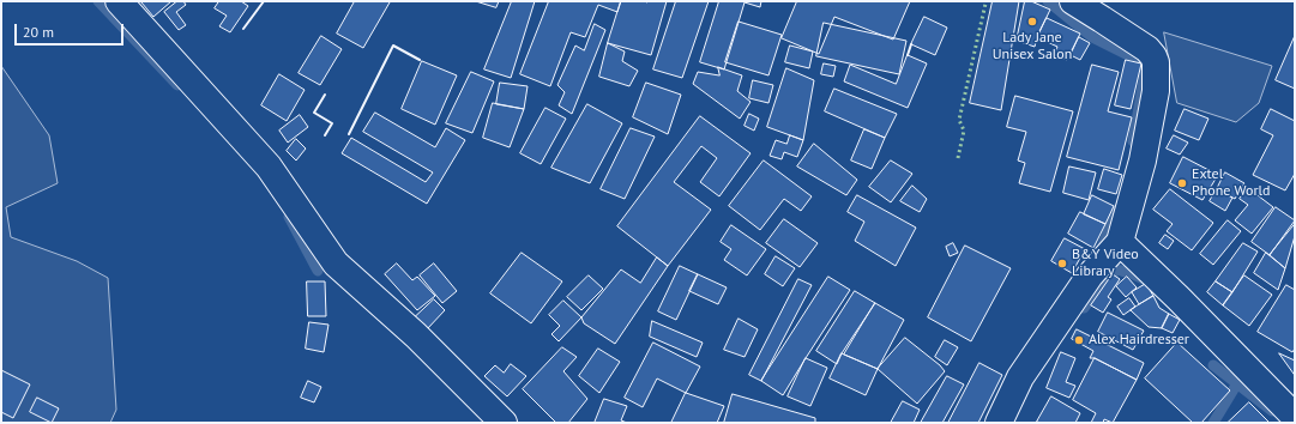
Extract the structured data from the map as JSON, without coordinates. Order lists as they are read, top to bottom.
{
  "places": [
    "Lady Jane Unisex Salon",
    "Extel Phone World",
    "B&Y Video Library",
    "Alex Hairdresser"
  ],
  "scale_bar": "20 m"
}
